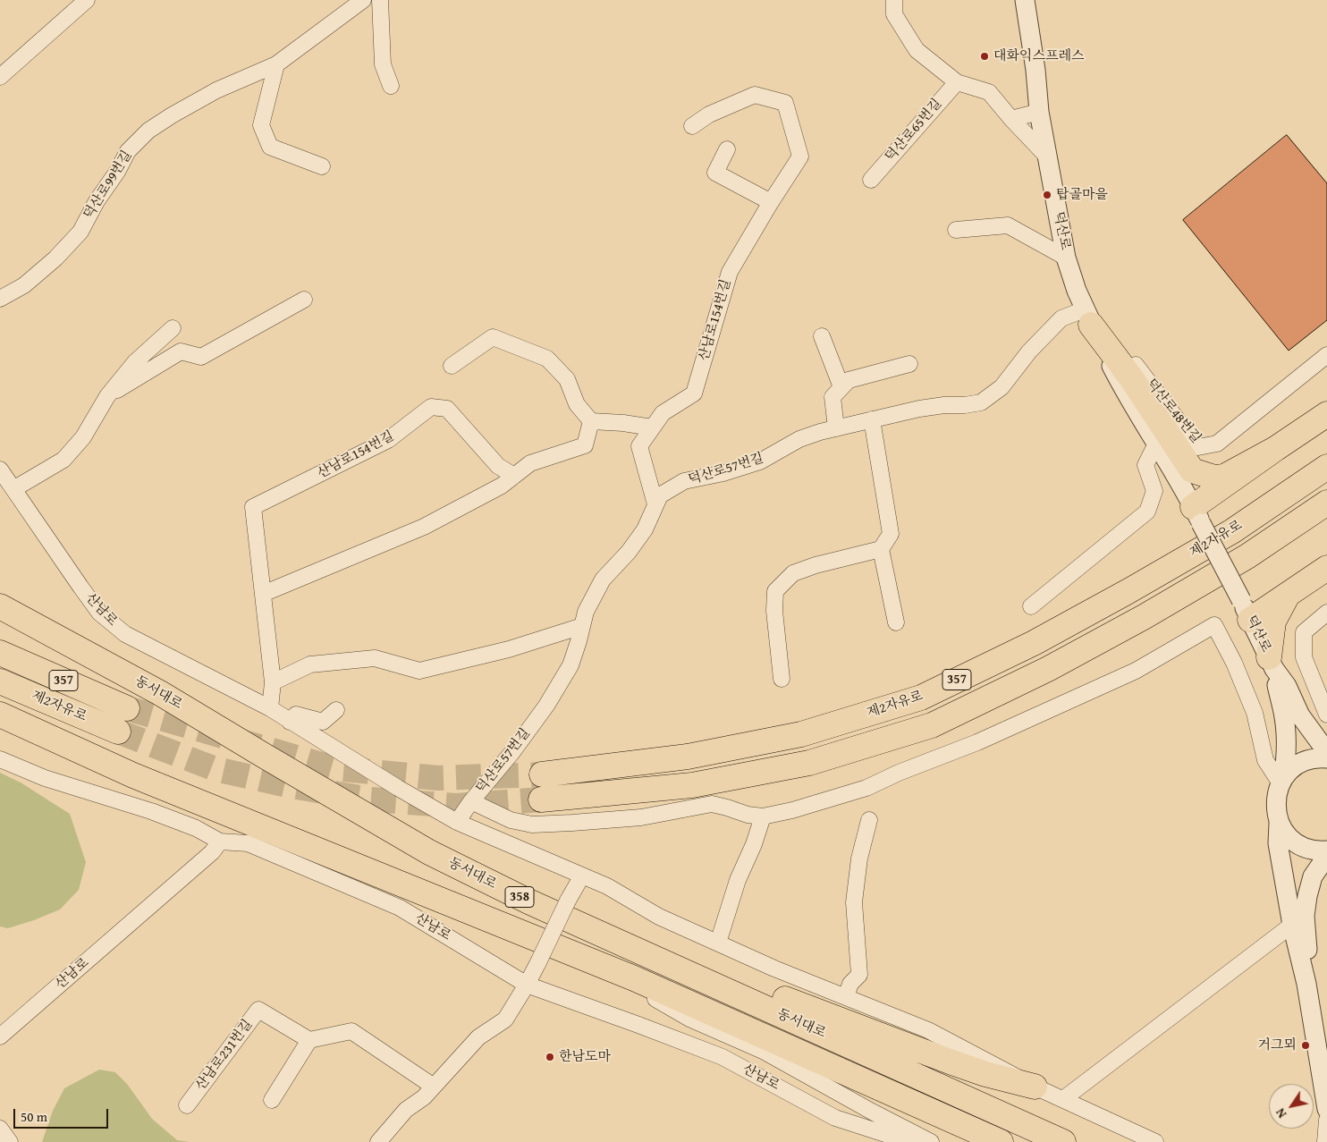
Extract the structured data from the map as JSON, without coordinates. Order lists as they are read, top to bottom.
{
  "streets": {
    "highway": [
      "제2자유로",
      "357",
      "동서대로",
      "358"
    ],
    "street": [
      "덕산로65번길",
      "덕산로99번길",
      "덕산로",
      "산남로154번길",
      "덕산로48번길",
      "덕산로57번길",
      "산남로",
      "산남로231번길"
    ]
  },
  "crossings": [
    ["덕산로", "덕산로48번길"],
    ["덕산로", "덕산로57번길"],
    ["산남로154번길", "덕산로57번길"],
    ["산남로154번길", "산남로"],
    ["덕산로48번길", "덕산로57번길"],
    ["덕산로57번길", "산남로"]
  ],
  "places": [
    "대화익스프레스",
    "탑골마을",
    "거그뫼",
    "한남도마"
  ],
  "scale_bar": "50 m",
  "north": "bottom left"
}
